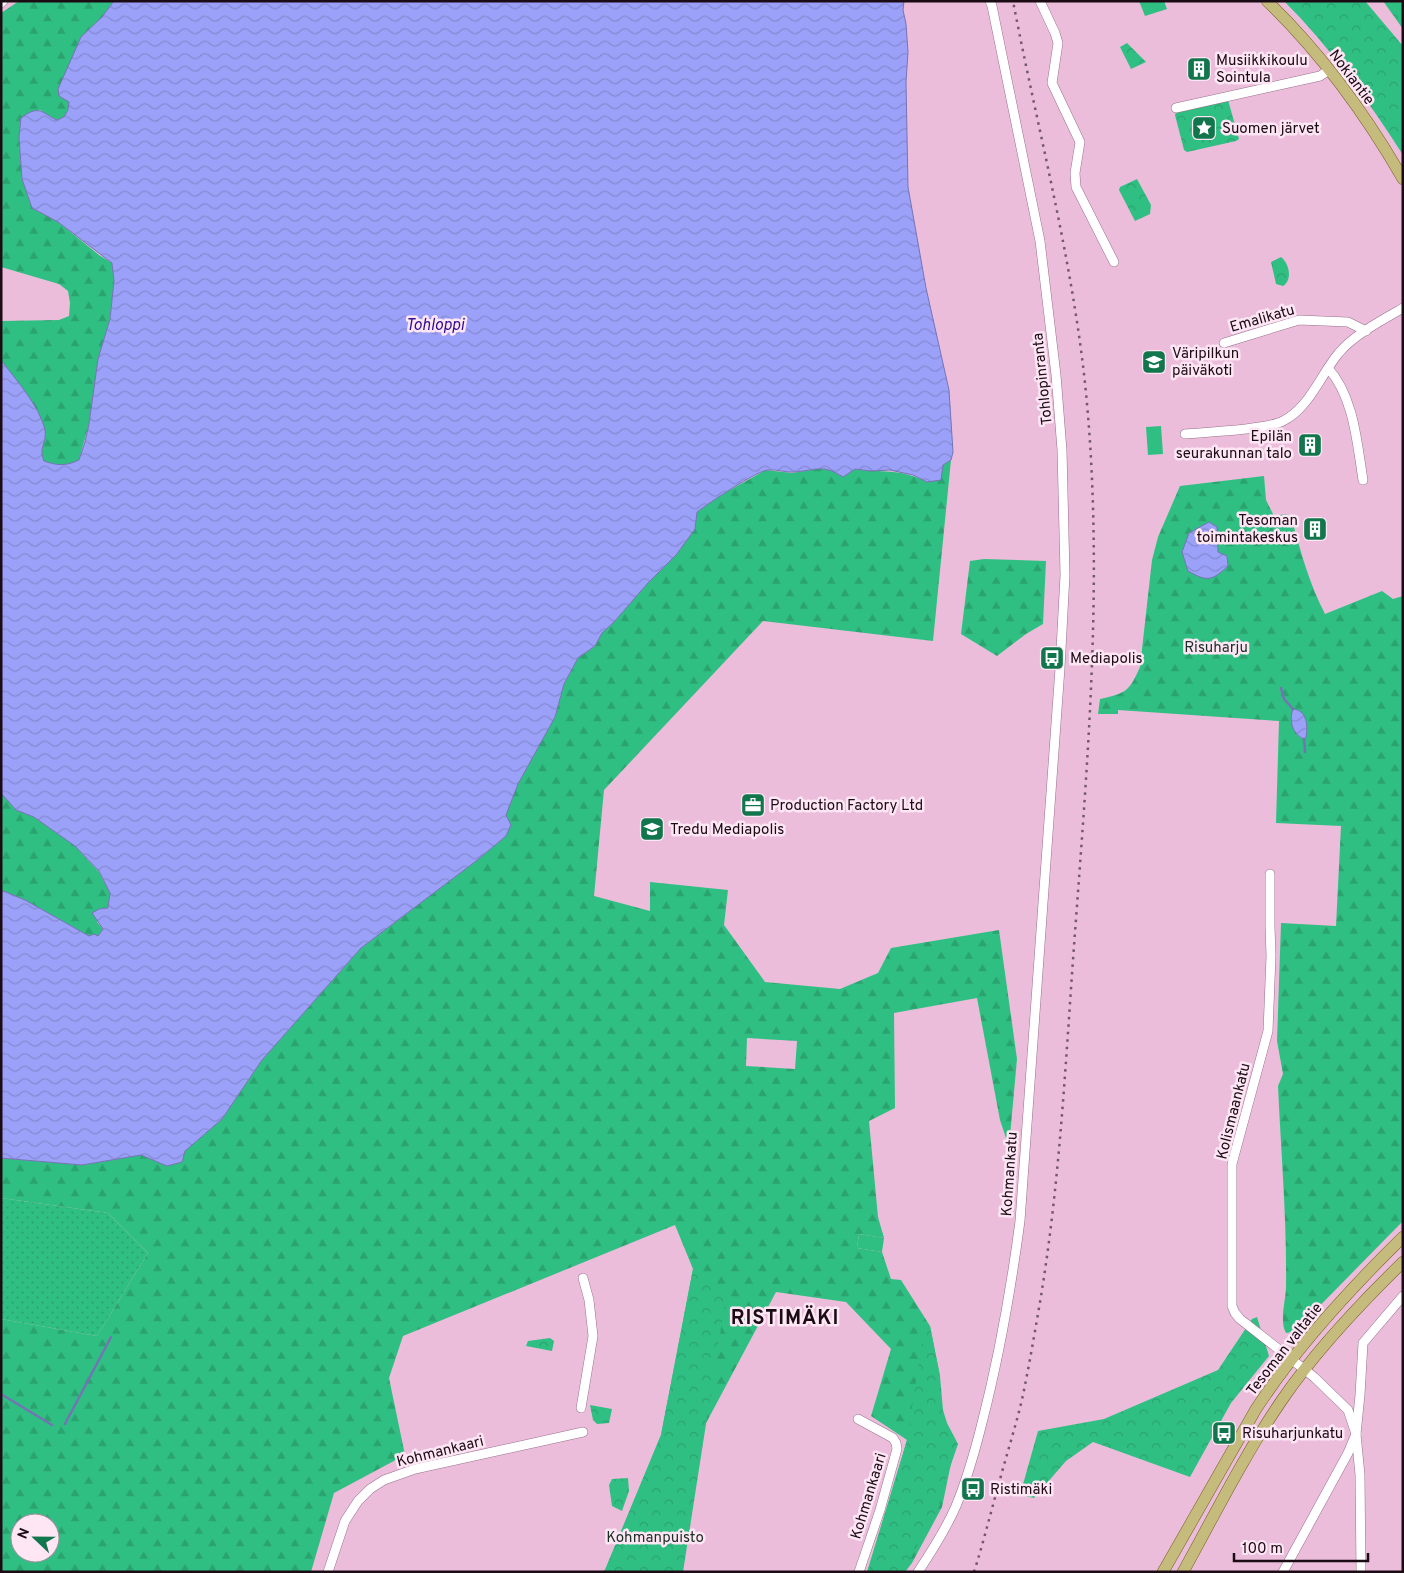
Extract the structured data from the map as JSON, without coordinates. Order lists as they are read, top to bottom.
{
  "streets": {
    "main road": ["Nokiantie", "Tesoman valtatie"],
    "street": [
      "Emalikatu",
      "Tohlopinranta",
      "Kolismaankatu",
      "Kohmankatu",
      "Kohmankaari"
    ]
  },
  "crossings": [
    ["Tohlopinranta", "Kohmankatu"],
    ["Kolismaankatu", "Tesoman valtatie"]
  ],
  "districts": ["RISTIMÄKI"],
  "water": ["Tohloppi"],
  "parks": ["Risuharju", "Kohmanpuisto"],
  "places": {
    "building": ["Musiikkikoulu Sointula", "Epilän seurakunnan talo", "Tesoman toimintakeskus"],
    "place": ["Suomen järvet"],
    "school or university": ["Väripilkun päiväkoti", "Tredu Mediapolis"],
    "bus stop": ["Mediapolis", "Risuharjunkatu", "Ristimäki"],
    "office": ["Production Factory Ltd"]
  },
  "scale_bar": "100 m",
  "north": "left"
}
